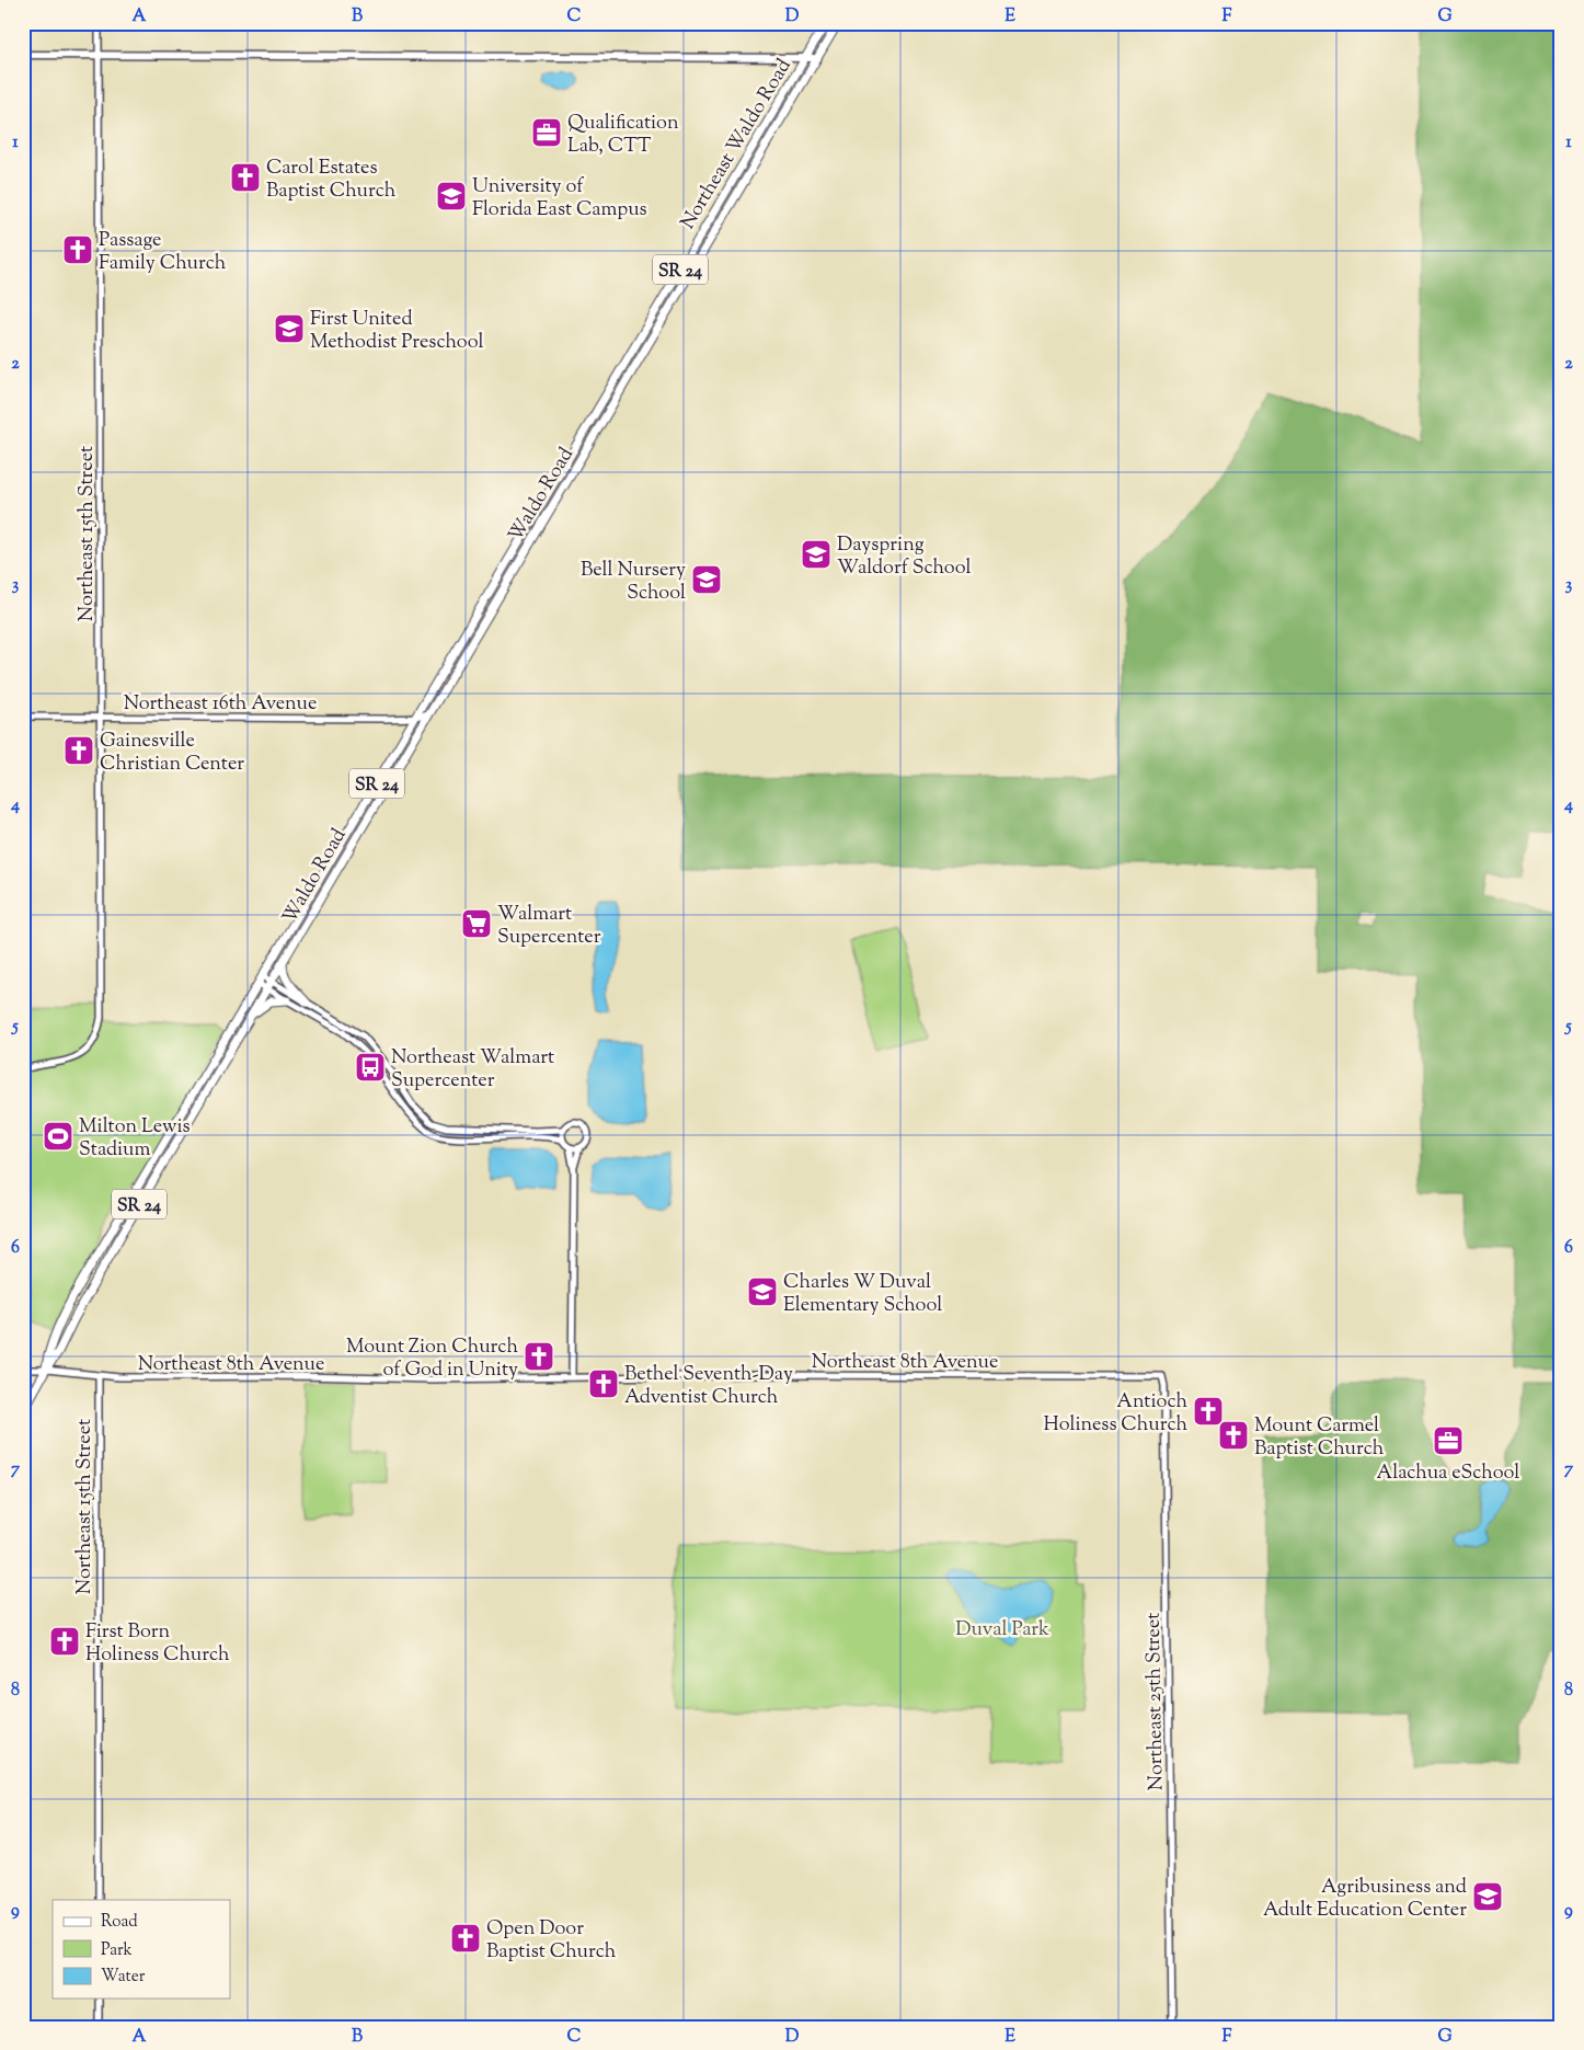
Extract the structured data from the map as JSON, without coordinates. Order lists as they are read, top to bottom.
{
  "streets": {
    "highway": ["Northeast Waldo Road", "SR 24", "Waldo Road"],
    "street": [
      "Northeast 15th Street",
      "Northeast 16th Avenue",
      "Northeast 8th Avenue",
      "Northeast 25th Street"
    ]
  },
  "crossings": [
    ["Northeast Waldo Road", "SR 24"],
    ["Northeast Waldo Road", "Waldo Road"],
    ["Waldo Road", "Northeast 16th Avenue"],
    ["Waldo Road", "Northeast 8th Avenue"],
    ["Northeast 15th Street", "Northeast 16th Avenue"],
    ["Northeast 15th Street", "Northeast 8th Avenue"],
    ["Northeast 8th Avenue", "Northeast 25th Street"]
  ],
  "parks": ["Duval Park"],
  "places": {
    "office": ["Qualification Lab, CTT", "Alachua eSchool"],
    "church": [
      "Carol Estates Baptist Church",
      "Passage Family Church",
      "Gainesville Christian Center",
      "Mount Zion Church of God in Unity",
      "Bethel Seventh-Day Adventist Church",
      "Antioch Holiness Church",
      "Mount Carmel Baptist Church",
      "First Born Holiness Church",
      "Open Door Baptist Church"
    ],
    "school or university": [
      "University of Florida East Campus",
      "First United Methodist Preschool",
      "Dayspring Waldorf School",
      "Bell Nursery School",
      "Charles W Duval Elementary School",
      "Agribusiness and Adult Education Center"
    ],
    "supermarket": ["Walmart Supercenter"],
    "bus stop": ["Northeast Walmart Supercenter"],
    "sports": ["Milton Lewis Stadium"]
  },
  "legend": ["Road", "Park", "Water"],
  "grid": {
    "columns": [
      "A",
      "B",
      "C",
      "D",
      "E",
      "F",
      "G"
    ],
    "rows": [
      "1",
      "2",
      "3",
      "4",
      "5",
      "6",
      "7",
      "8",
      "9"
    ]
  }
}
